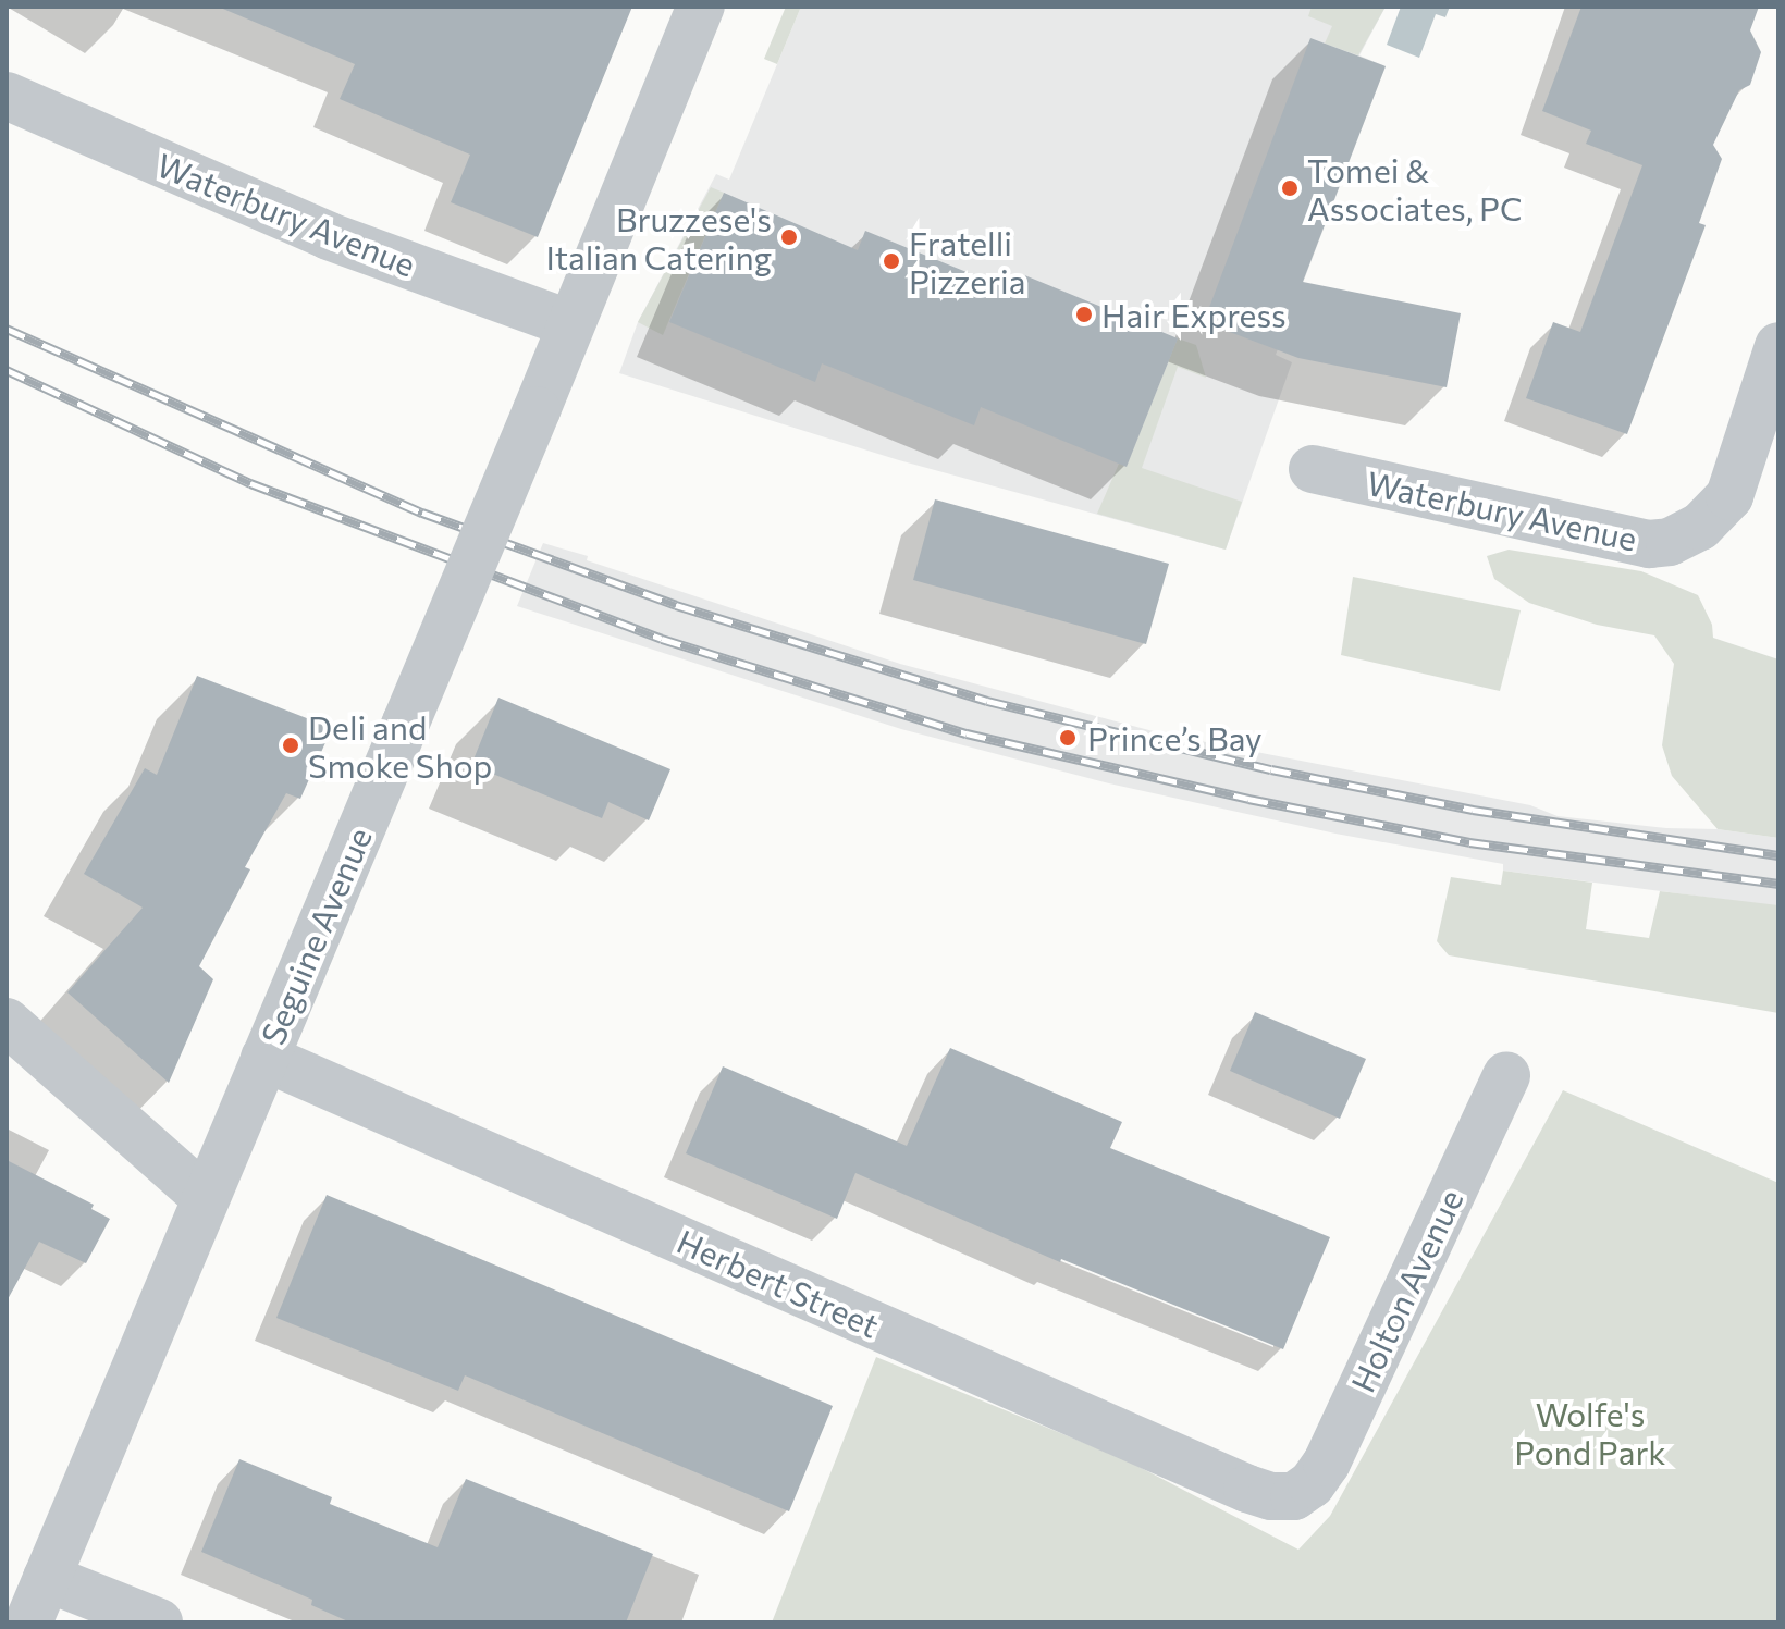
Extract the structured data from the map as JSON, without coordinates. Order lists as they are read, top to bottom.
{
  "streets": {
    "street": [
      "Waterbury Avenue",
      "Seguine Avenue",
      "Herbert Street",
      "Holton Avenue"
    ]
  },
  "crossings": [
    ["Waterbury Avenue", "Seguine Avenue"],
    ["Seguine Avenue", "Herbert Street"],
    ["Herbert Street", "Holton Avenue"]
  ],
  "parks": ["Wolfe's Pond Park"],
  "places": [
    "Tomei & Associates, PC",
    "Bruzzese's Italian Catering",
    "Fratelli Pizzeria",
    "Hair Express",
    "Prince’s Bay",
    "Deli and Smoke Shop"
  ]
}
